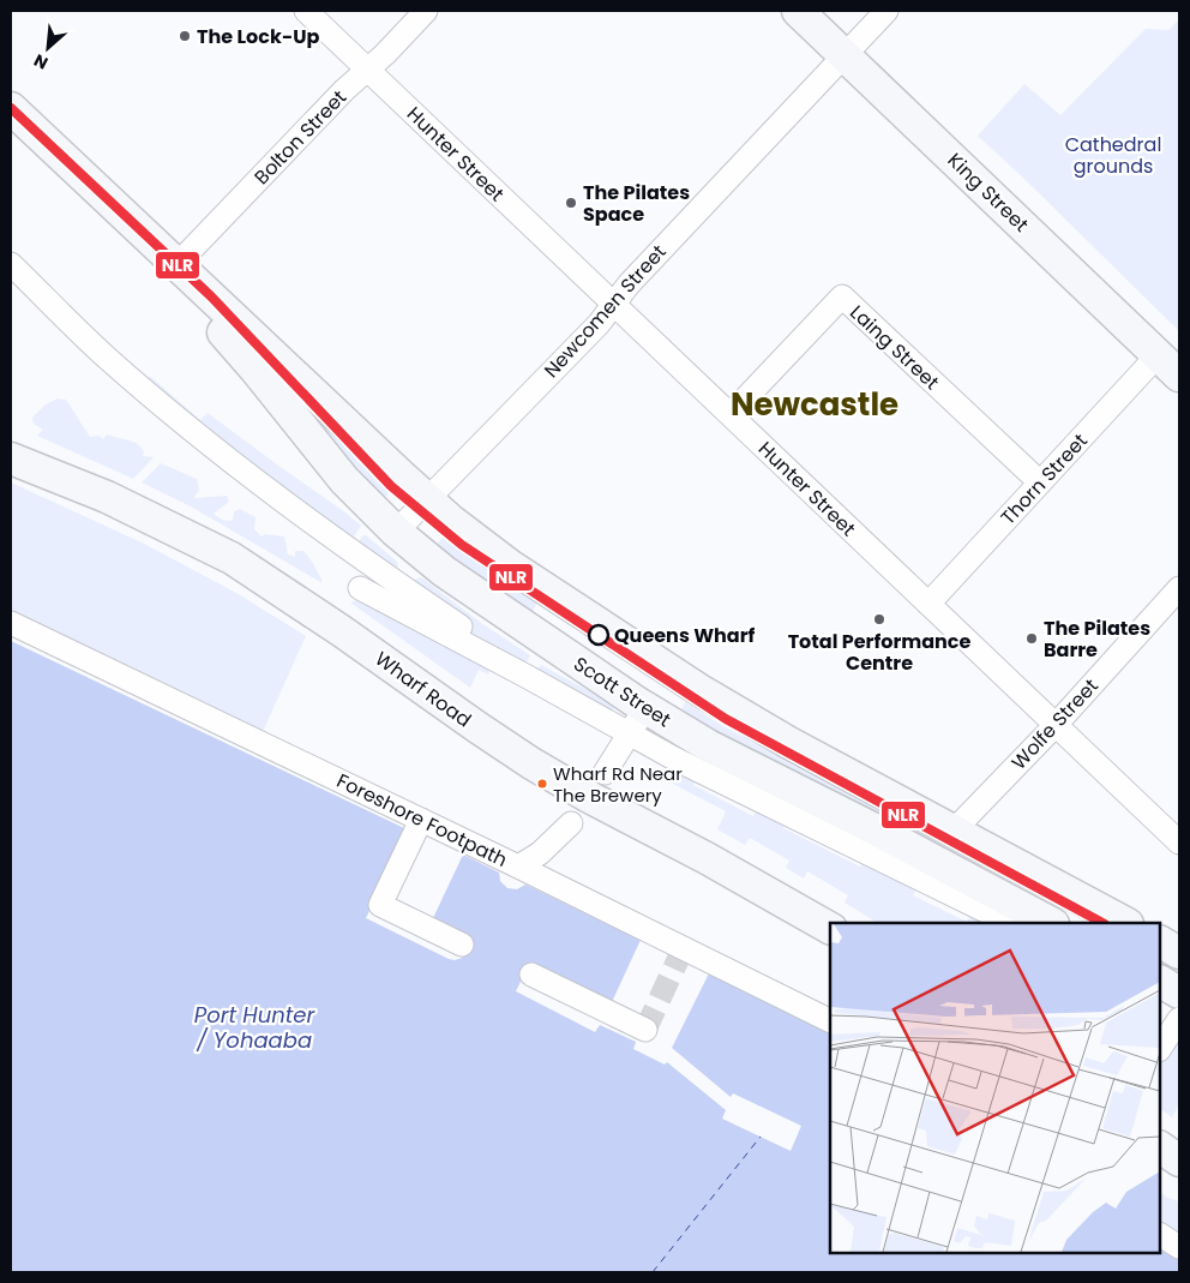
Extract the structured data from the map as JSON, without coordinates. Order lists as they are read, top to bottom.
{
  "streets": {
    "main road": ["King Street", "Wharf Road", "Scott Street"],
    "street": [
      "Bolton Street",
      "Hunter Street",
      "Newcomen Street",
      "Laing Street",
      "Thorn Street",
      "Wolfe Street",
      "Foreshore Footpath"
    ]
  },
  "crossings": [
    ["Bolton Street", "Hunter Street"],
    ["Hunter Street", "Newcomen Street"],
    ["Hunter Street", "Laing Street"],
    ["Hunter Street", "Thorn Street"],
    ["Hunter Street", "Wolfe Street"],
    ["King Street", "Newcomen Street"],
    ["King Street", "Thorn Street"],
    ["Newcomen Street", "Scott Street"],
    ["Laing Street", "Thorn Street"]
  ],
  "districts": ["Newcastle"],
  "water": ["Port Hunter / Yohaaba"],
  "parks": ["Cathedral grounds"],
  "places": [
    "The Lock-Up",
    "The Pilates Space",
    "Total Performance Centre",
    "Queens Wharf",
    "The Pilates Barre",
    "Wharf Rd Near The Brewery"
  ],
  "lines": ["transit line NLR"],
  "north": "bottom left"
}
